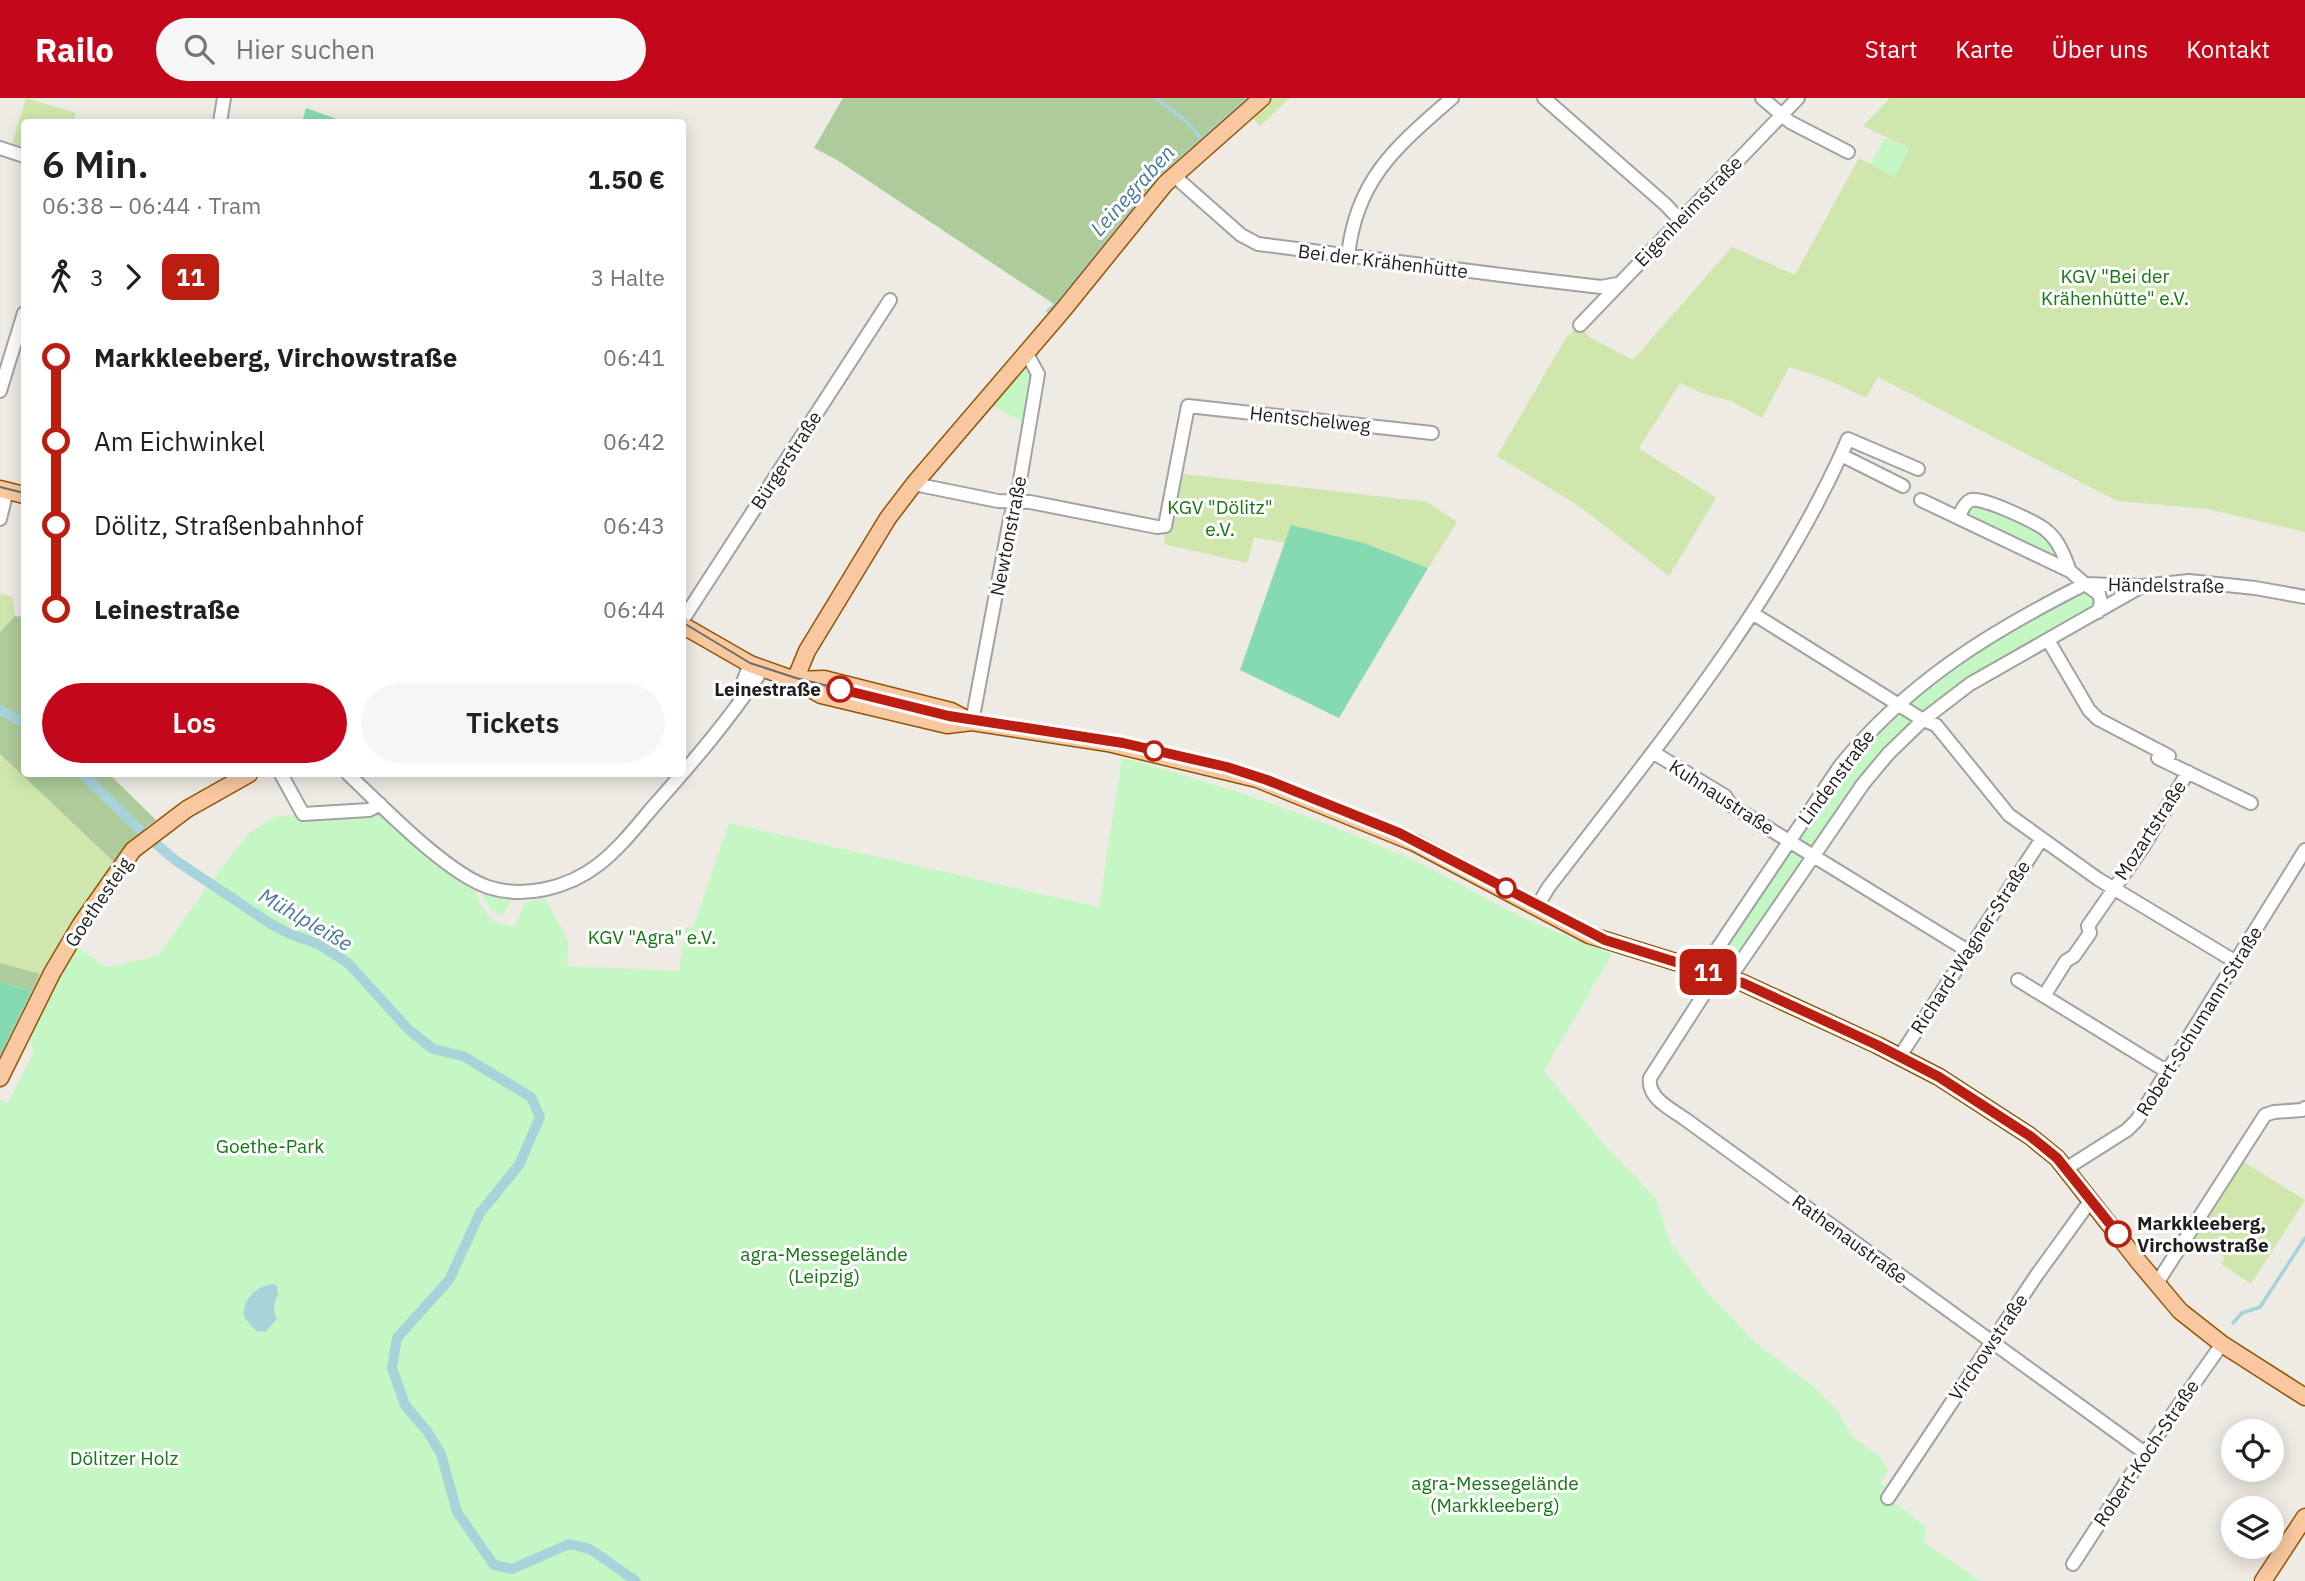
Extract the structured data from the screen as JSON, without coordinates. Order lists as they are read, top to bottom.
{
  "streets": {
    "main road": ["Goethesteig"],
    "street": [
      "Eigenheimstraße",
      "Bei der Krähenhütte",
      "Hentschelweg",
      "Bürgerstraße",
      "Newtonstraße",
      "Händelstraße",
      "Lindenstraße",
      "Kuhnaustraße",
      "Mozartstraße",
      "Richard-Wagner-Straße",
      "Robert-Schumann-Straße",
      "Rathenaustraße",
      "Virchowstraße",
      "Robert-Koch-Straße"
    ]
  },
  "crossings": [
    ["Eigenheimstraße", "Bei der Krähenhütte"],
    ["Hentschelweg", "Newtonstraße"],
    ["Händelstraße", "Lindenstraße"],
    ["Lindenstraße", "Kuhnaustraße"],
    ["Lindenstraße", "Mozartstraße"],
    ["Lindenstraße", "Rathenaustraße"],
    ["Kuhnaustraße", "Richard-Wagner-Straße"],
    ["Mozartstraße", "Richard-Wagner-Straße"],
    ["Mozartstraße", "Robert-Schumann-Straße"],
    ["Rathenaustraße", "Virchowstraße"],
    ["Rathenaustraße", "Robert-Koch-Straße"]
  ],
  "water": ["Leinegraben", "Mühlpleiße"],
  "parks": [
    "KGV \"Bei der Krähenhütte\" e.V.",
    "KGV \"Dölitz\" e.V.",
    "KGV \"Agra\" e.V.",
    "Goethe-Park",
    "agra-Messegelände (Leipzig)",
    "Dölitzer Holz",
    "agra-Messegelände (Markkleeberg)"
  ],
  "places": ["Leinestraße", "Markkleeberg, Virchowstraße"],
  "lines": ["tram line 11"],
  "page": {
    "header": "Railo",
    "search": "Hier suchen",
    "nav": [
      "Start",
      "Karte",
      "Über uns",
      "Kontakt"
    ],
    "on_map": "11",
    "heading": ["6 Min.", "06:38 – 06:44 · Tram", "1.50 €"],
    "legs": ["3", "11", "3 Halte"],
    "list": [
      {
        "name": "Markkleeberg, Virchowstraße",
        "value": "06:41"
      },
      {
        "name": "Am Eichwinkel",
        "value": "06:42"
      },
      {
        "name": "Dölitz, Straßenbahnhof",
        "value": "06:43"
      },
      {
        "name": "Leinestraße",
        "value": "06:44"
      }
    ],
    "buttons": ["Los", "Tickets"]
  }
}
